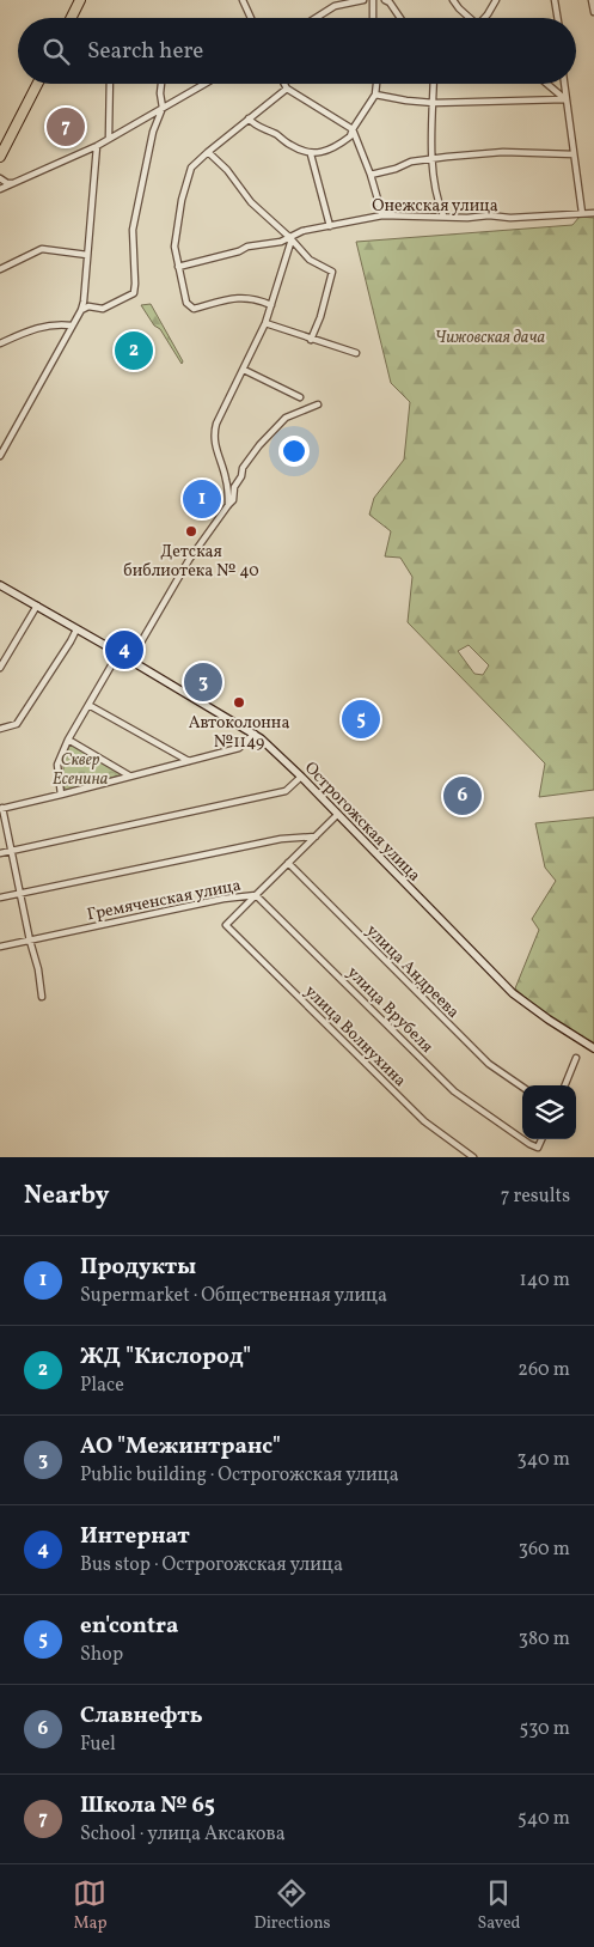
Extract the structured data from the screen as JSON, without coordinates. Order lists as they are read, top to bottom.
{
  "streets": {
    "street": [
      "Онежская улица",
      "Острогожская улица",
      "Гремяченская улица",
      "улица Андреева",
      "улица Врубеля",
      "улица Волнухина"
    ]
  },
  "crossings": [
    ["Острогожская улица", "Гремяченская улица"],
    ["Гремяченская улица", "улица Андреева"],
    ["Гремяченская улица", "улица Врубеля"],
    ["Гремяченская улица", "улица Волнухина"],
    ["улица Врубеля", "улица Волнухина"]
  ],
  "parks": ["Чижовская дача", "Сквер Есенина"],
  "places": ["Детская библиотека № 40", "Автоколонна №1149"],
  "page": {
    "search": "Search here",
    "pins": [
      "7",
      "2",
      "1",
      "4",
      "3",
      "5",
      "6"
    ],
    "heading": ["Nearby", "7 results"],
    "list": [
      {
        "mark": "1",
        "name": "Продукты",
        "note": "Supermarket · Общественная улица",
        "value": "140 m"
      },
      {
        "mark": "2",
        "name": "ЖД \"Кислород\"",
        "note": "Place",
        "value": "260 m"
      },
      {
        "mark": "3",
        "name": "АО \"Межинтранс\"",
        "note": "Public building · Острогожская улица",
        "value": "340 m"
      },
      {
        "mark": "4",
        "name": "Интернат",
        "note": "Bus stop · Острогожская улица",
        "value": "360 m"
      },
      {
        "mark": "5",
        "name": "en'contra",
        "note": "Shop",
        "value": "380 m"
      },
      {
        "mark": "6",
        "name": "Cлавнефть",
        "note": "Fuel",
        "value": "530 m"
      },
      {
        "mark": "7",
        "name": "Школа № 65",
        "note": "School · улица Аксакова",
        "value": "540 m"
      }
    ],
    "nav": ["Map", "Directions", "Saved"]
  }
}
